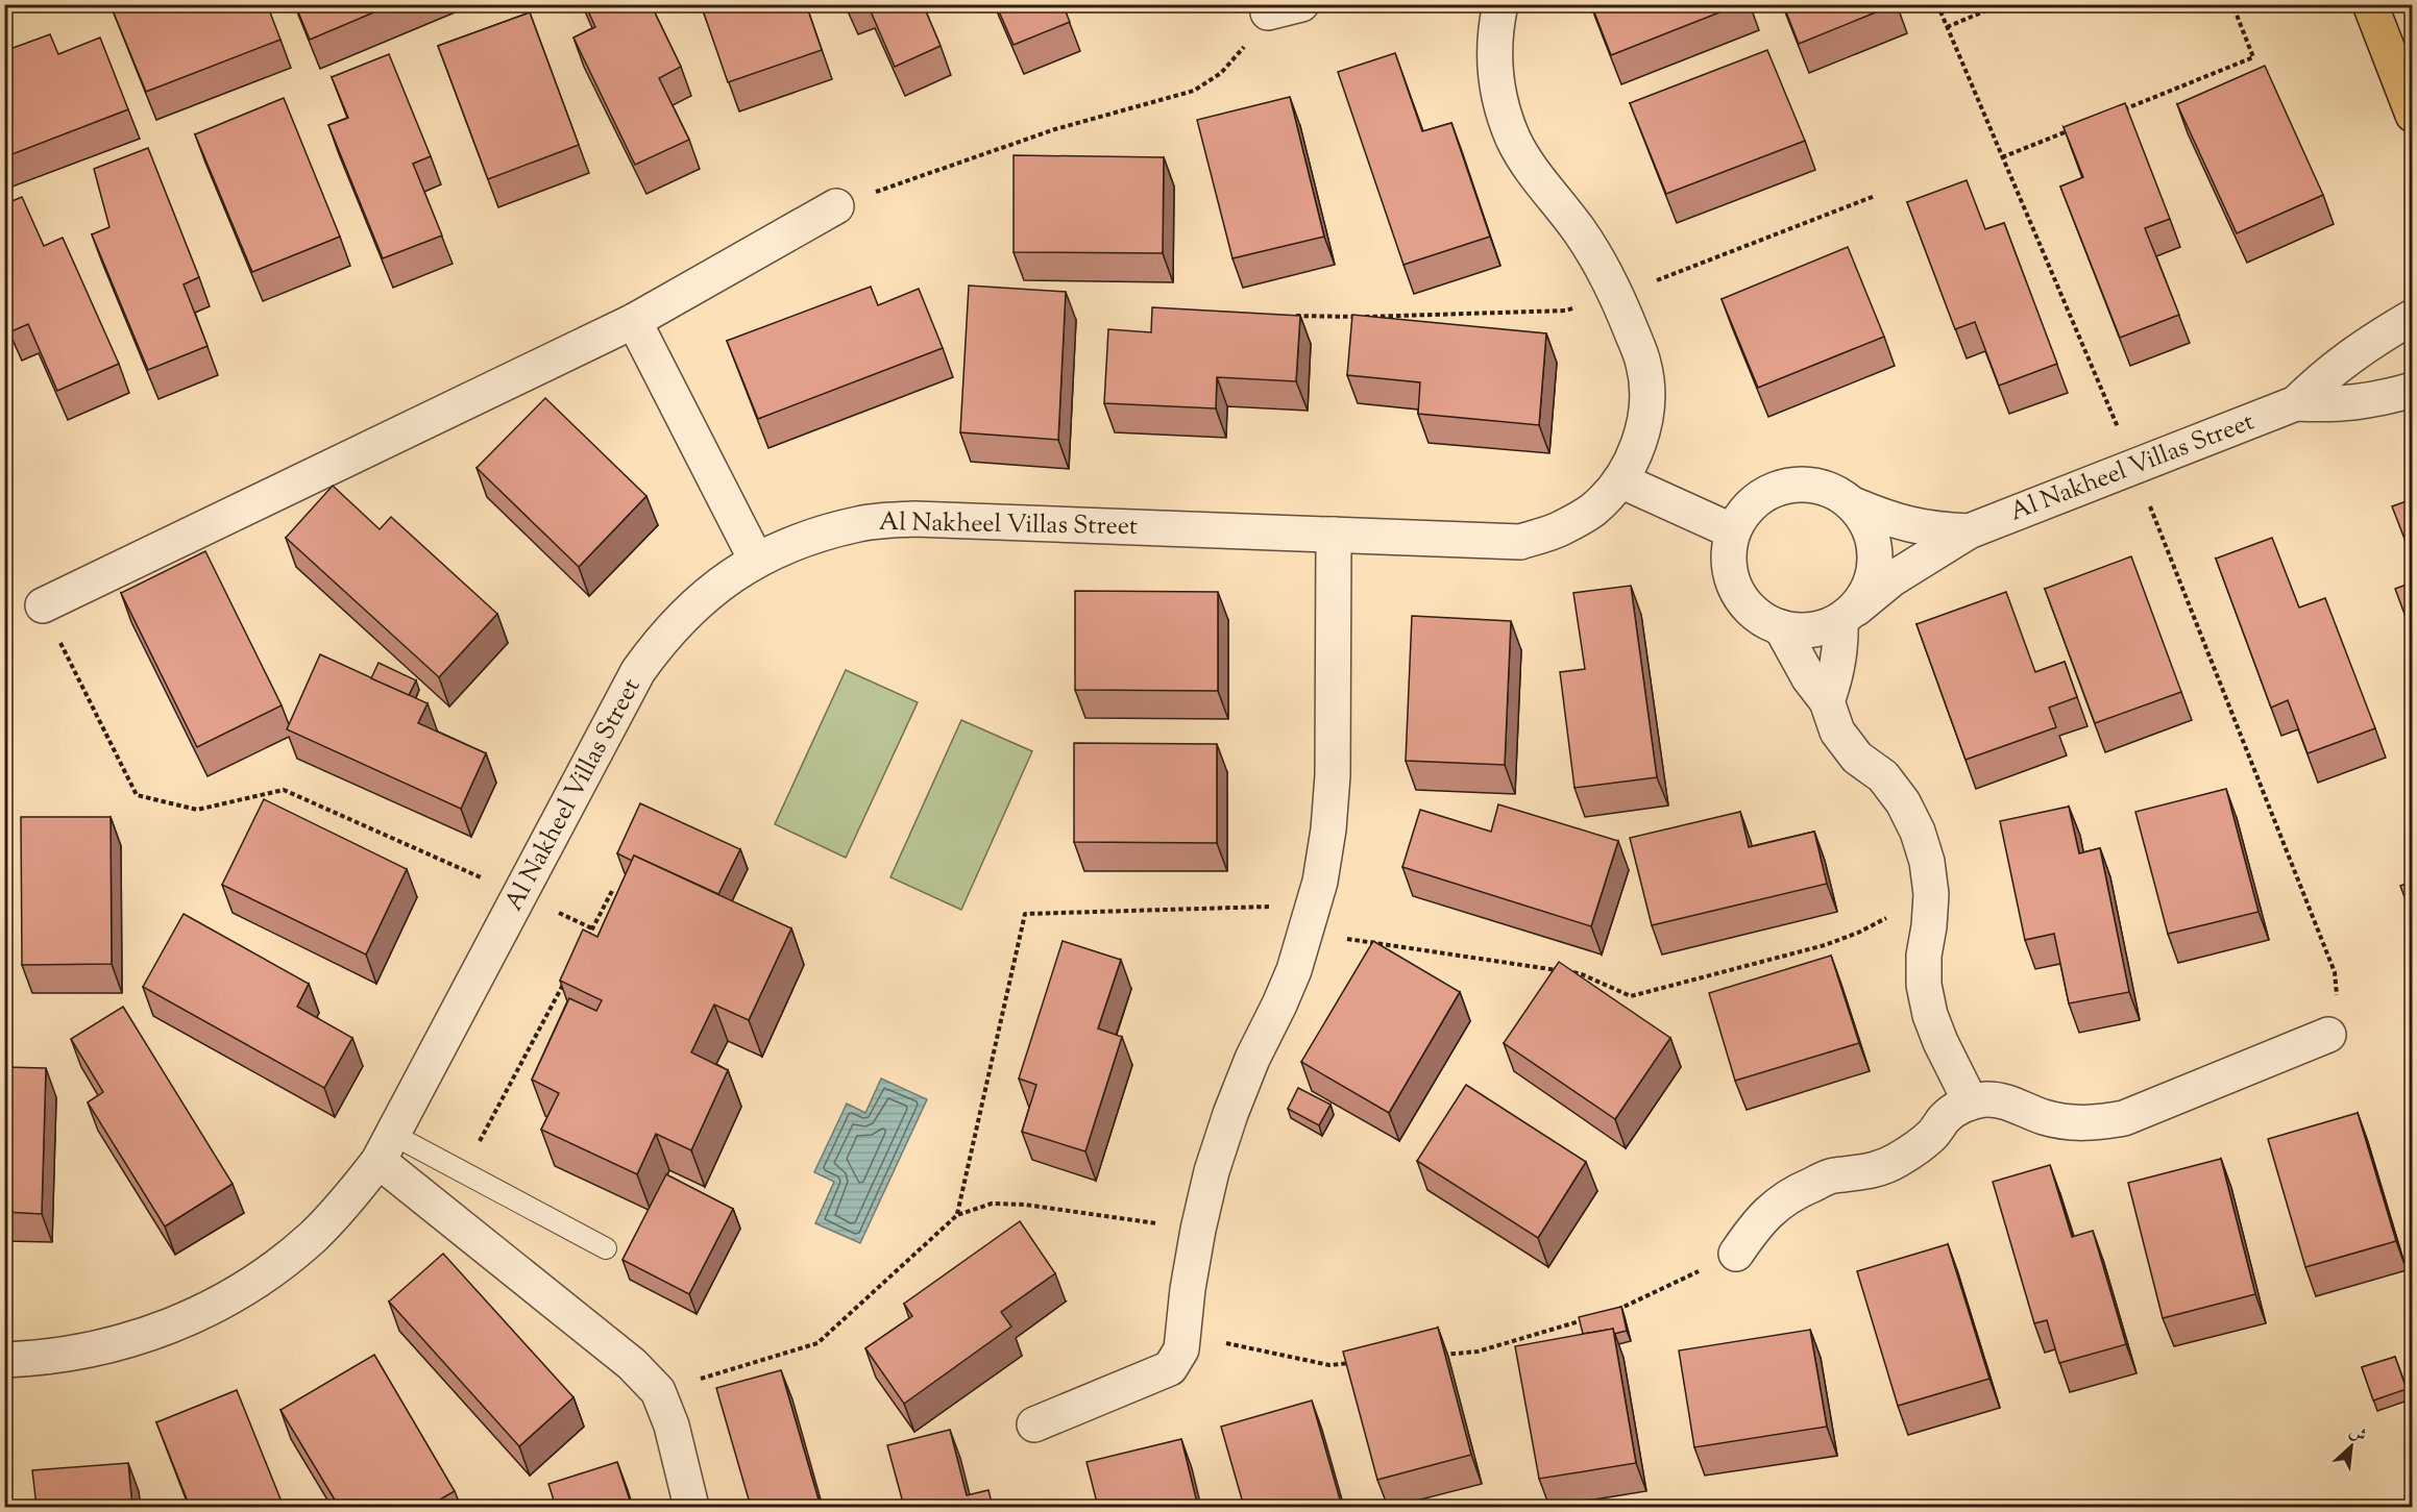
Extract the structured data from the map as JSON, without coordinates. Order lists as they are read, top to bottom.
{
  "streets": {
    "street": ["Al Nakheel Villas Street"]
  },
  "north": "top right"
}
